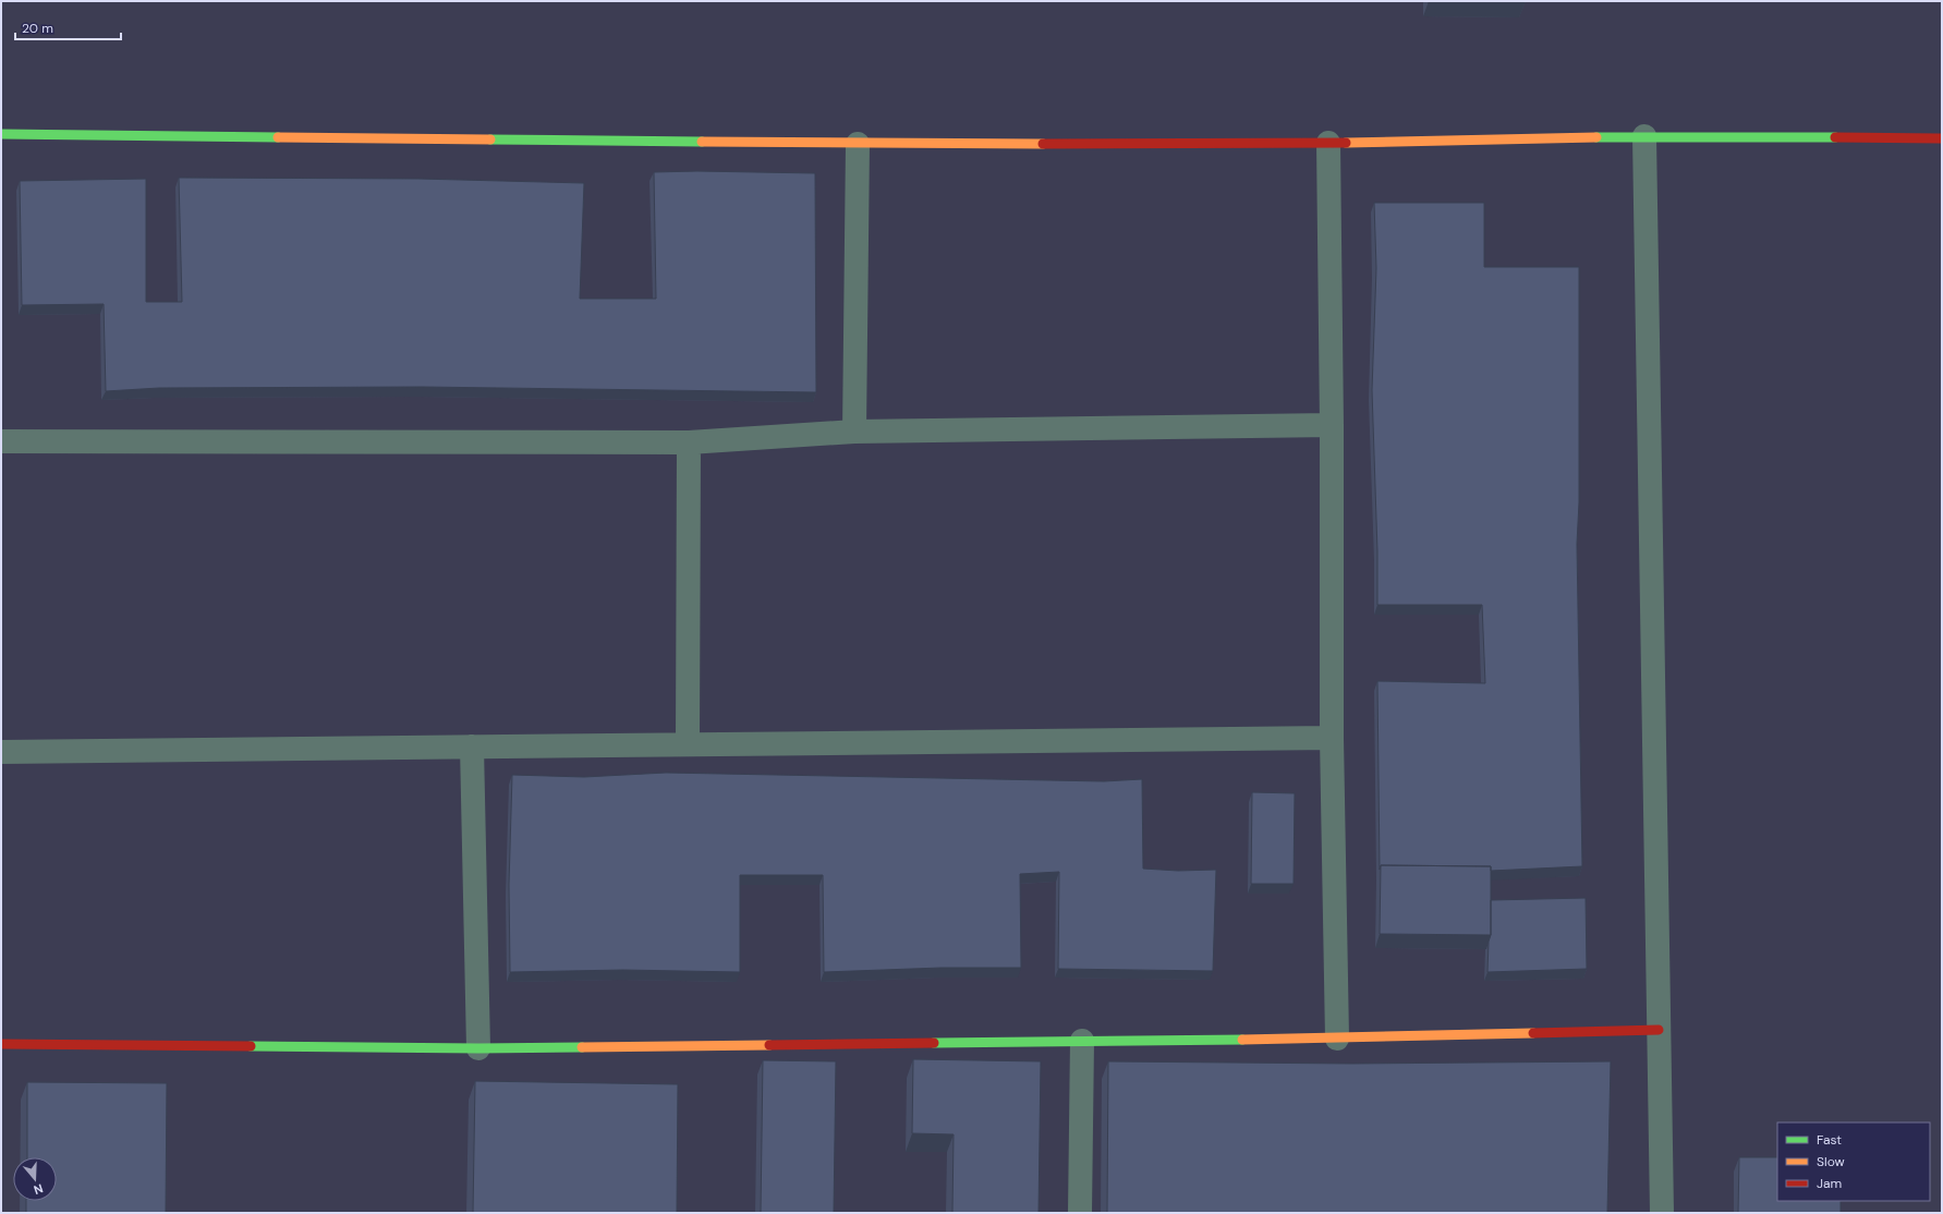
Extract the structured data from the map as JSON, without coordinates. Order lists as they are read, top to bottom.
{
  "legend": ["Fast", "Slow", "Jam"],
  "scale_bar": "20 m",
  "north": "bottom"
}
